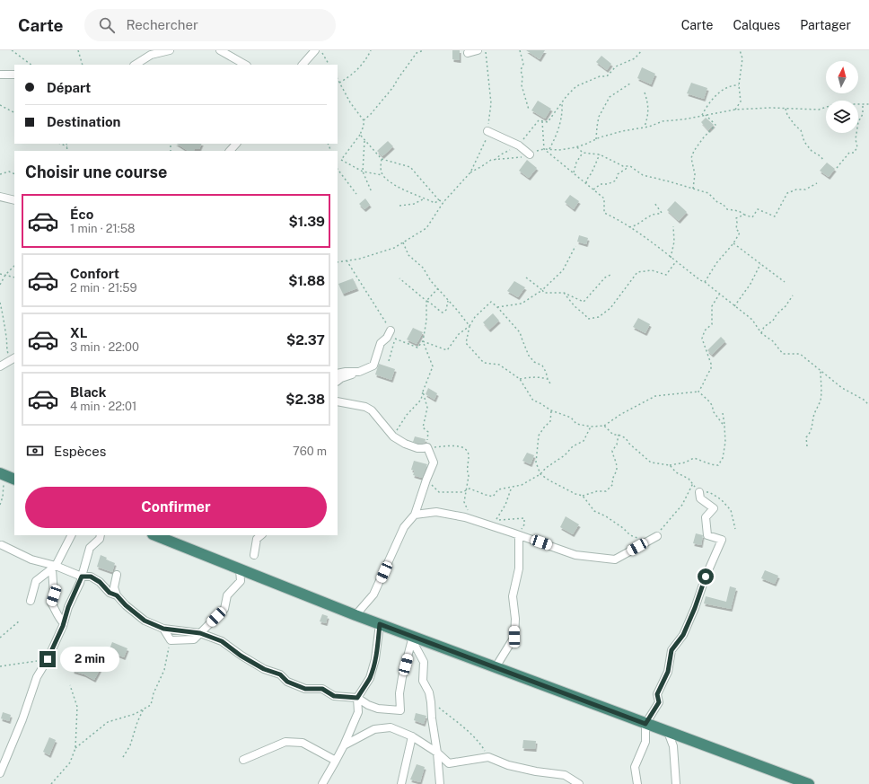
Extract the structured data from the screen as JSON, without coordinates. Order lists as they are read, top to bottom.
{
  "north": "top",
  "page": {
    "header": "Carte",
    "search": "Rechercher",
    "nav": ["Carte", "Calques", "Partager"],
    "banner": ["Départ", "Destination"],
    "heading": "Choisir une course",
    "list": [
      {
        "name": "Éco",
        "note": "1 min · 21:58",
        "value": "$1.39"
      },
      {
        "name": "Confort",
        "note": "2 min · 21:59",
        "value": "$1.88"
      },
      {
        "name": "XL",
        "note": "3 min · 22:00",
        "value": "$2.37"
      },
      {
        "name": "Black",
        "note": "4 min · 22:01",
        "value": "$2.38"
      }
    ],
    "pay": ["Espèces", "760 m"],
    "buttons": "Confirmer",
    "bubble": "2 min"
  }
}
